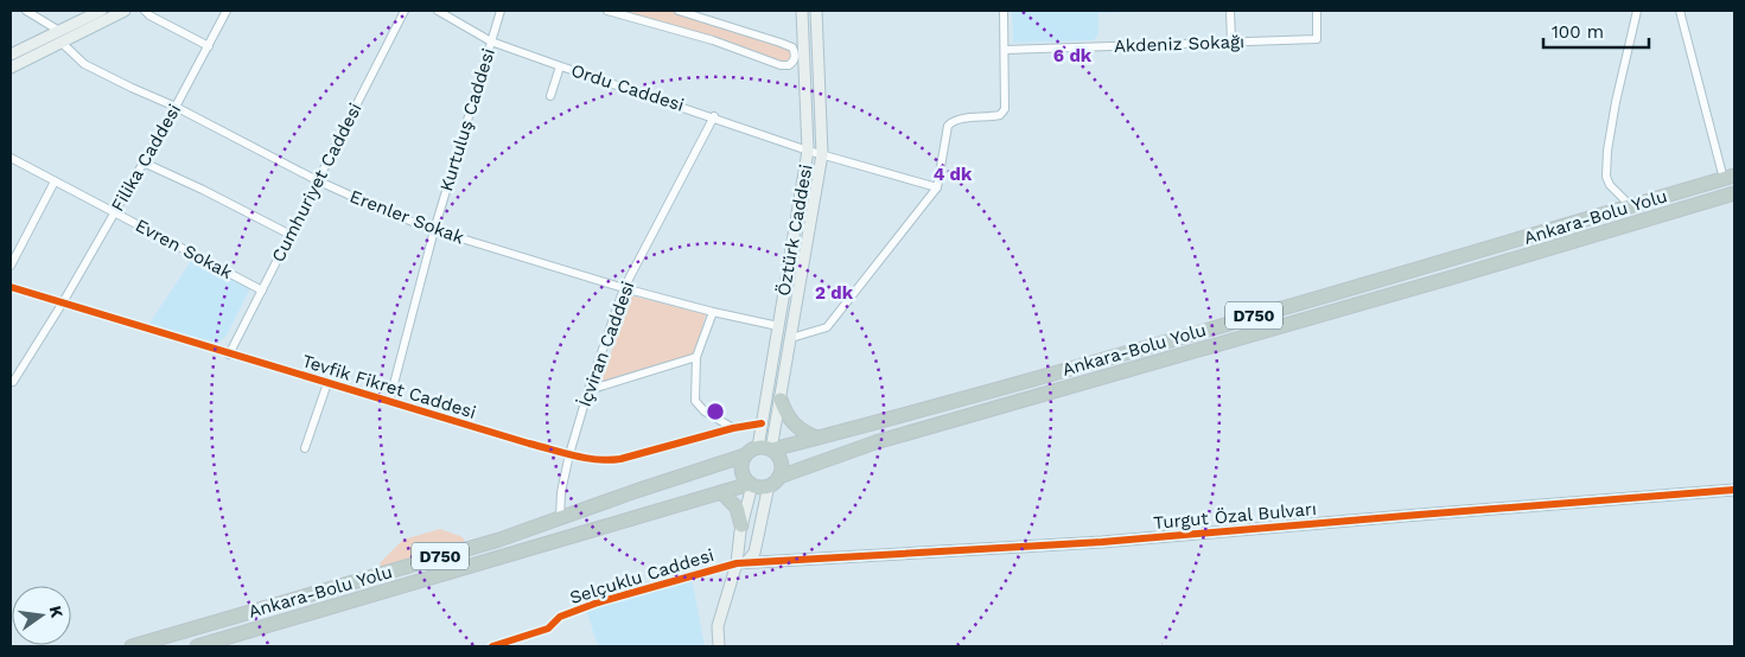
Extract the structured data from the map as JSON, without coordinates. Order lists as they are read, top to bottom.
{
  "streets": {
    "highway": ["Ankara-Bolu Yolu", "D750"],
    "street": [
      "Akdeniz Sokağı",
      "Ordu Caddesi",
      "Kurtuluş Caddesi",
      "Filika Caddesi",
      "Cumhuriyet Caddesi",
      "Erenler Sokak",
      "Öztürk Caddesi",
      "Evren Sokak",
      "İçviran Caddesi",
      "Tevfik Fikret Caddesi",
      "Turgut Özal Bulvarı",
      "Selçuklu Caddesi"
    ]
  },
  "crossings": [
    ["Ordu Caddesi", "Kurtuluş Caddesi"],
    ["Ordu Caddesi", "Öztürk Caddesi"],
    ["Ordu Caddesi", "İçviran Caddesi"],
    ["Kurtuluş Caddesi", "Erenler Sokak"],
    ["Kurtuluş Caddesi", "Tevfik Fikret Caddesi"],
    ["Filika Caddesi", "Erenler Sokak"],
    ["Filika Caddesi", "Evren Sokak"],
    ["Filika Caddesi", "Tevfik Fikret Caddesi"],
    ["Cumhuriyet Caddesi", "Erenler Sokak"],
    ["Cumhuriyet Caddesi", "Evren Sokak"],
    ["Cumhuriyet Caddesi", "Tevfik Fikret Caddesi"],
    ["Erenler Sokak", "Öztürk Caddesi"],
    ["Erenler Sokak", "İçviran Caddesi"],
    ["Ankara-Bolu Yolu", "Öztürk Caddesi"],
    ["Ankara-Bolu Yolu", "İçviran Caddesi"],
    ["Öztürk Caddesi", "Tevfik Fikret Caddesi"],
    ["İçviran Caddesi", "Tevfik Fikret Caddesi"],
    ["Turgut Özal Bulvarı", "Selçuklu Caddesi"]
  ],
  "scale_bar": "100 m",
  "north": "right",
  "rings": ["6 dk", "4 dk", "2 dk"]
}
